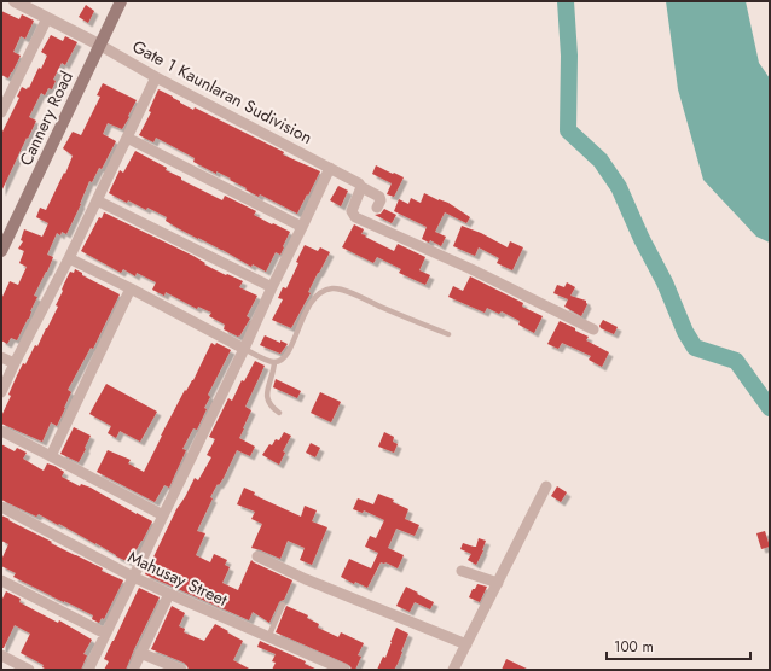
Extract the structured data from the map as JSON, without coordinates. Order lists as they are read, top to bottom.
{
  "streets": {
    "main road": ["Cannery Road"],
    "street": ["Gate 1 Kaunlaran Sudivision", "Mahusay Street"]
  },
  "crossings": [
    ["Gate 1 Kaunlaran Sudivision", "Cannery Road"]
  ],
  "scale_bar": "100 m"
}
